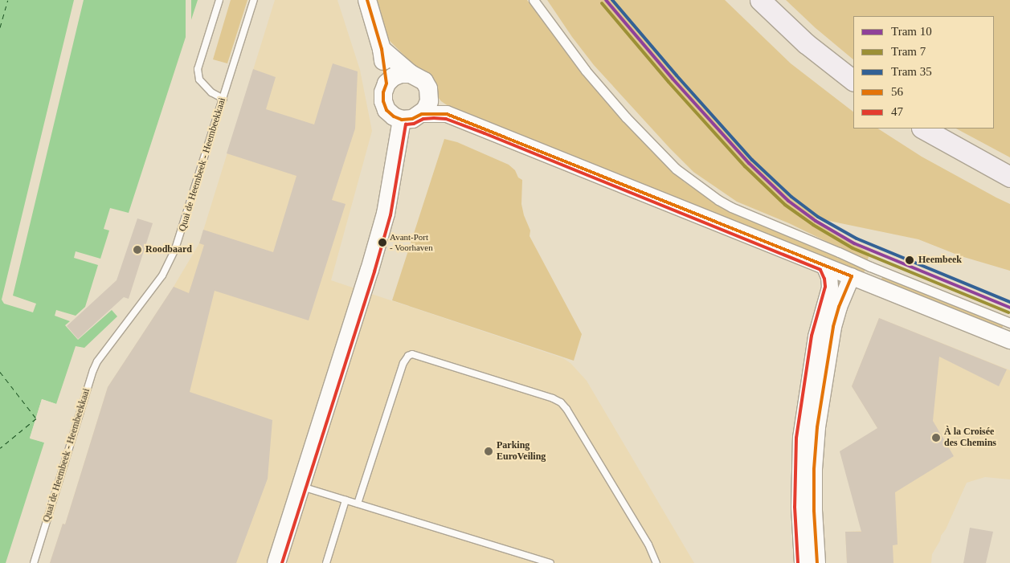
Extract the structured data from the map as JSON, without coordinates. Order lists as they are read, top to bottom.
{
  "streets": {
    "lane": ["Quai de Heembeek - Heembeekkaai"]
  },
  "places": [
    "Avant-Port - Voorhaven",
    "Roodbaard",
    "Heembeek",
    "À la Croisée des Chemins",
    "Parking EuroVeiling"
  ],
  "lines": [
    "tram line 10",
    "tram line 35",
    "transit line 56",
    "tram line 7",
    "transit line 47"
  ],
  "legend": [
    "Tram 10",
    "Tram 7",
    "Tram 35",
    "56",
    "47"
  ]
}
